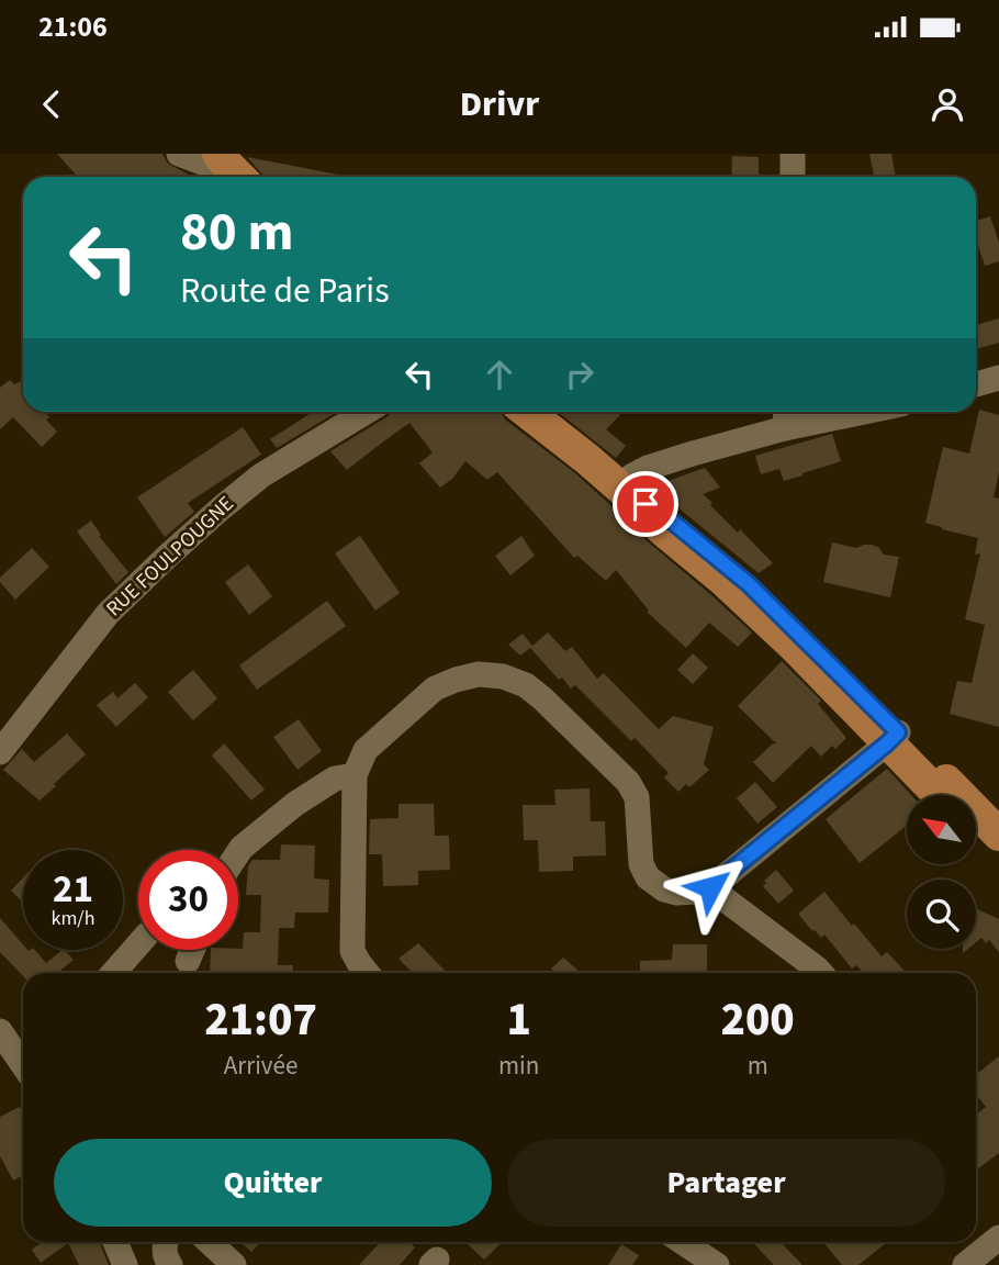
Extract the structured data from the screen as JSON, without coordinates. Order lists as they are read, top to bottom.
{
  "streets": {
    "street": ["RUE FOULPOUGNE"]
  },
  "north": "top left",
  "page": {
    "status": "21:06",
    "header": "Drivr",
    "turn": ["80 m", "Route de Paris"],
    "speed": "21 km/h",
    "limit": "30",
    "eta": [
      "21:07",
      "Arrivée",
      "1",
      "min",
      "200",
      "m"
    ],
    "buttons": ["Quitter", "Partager"]
  }
}
